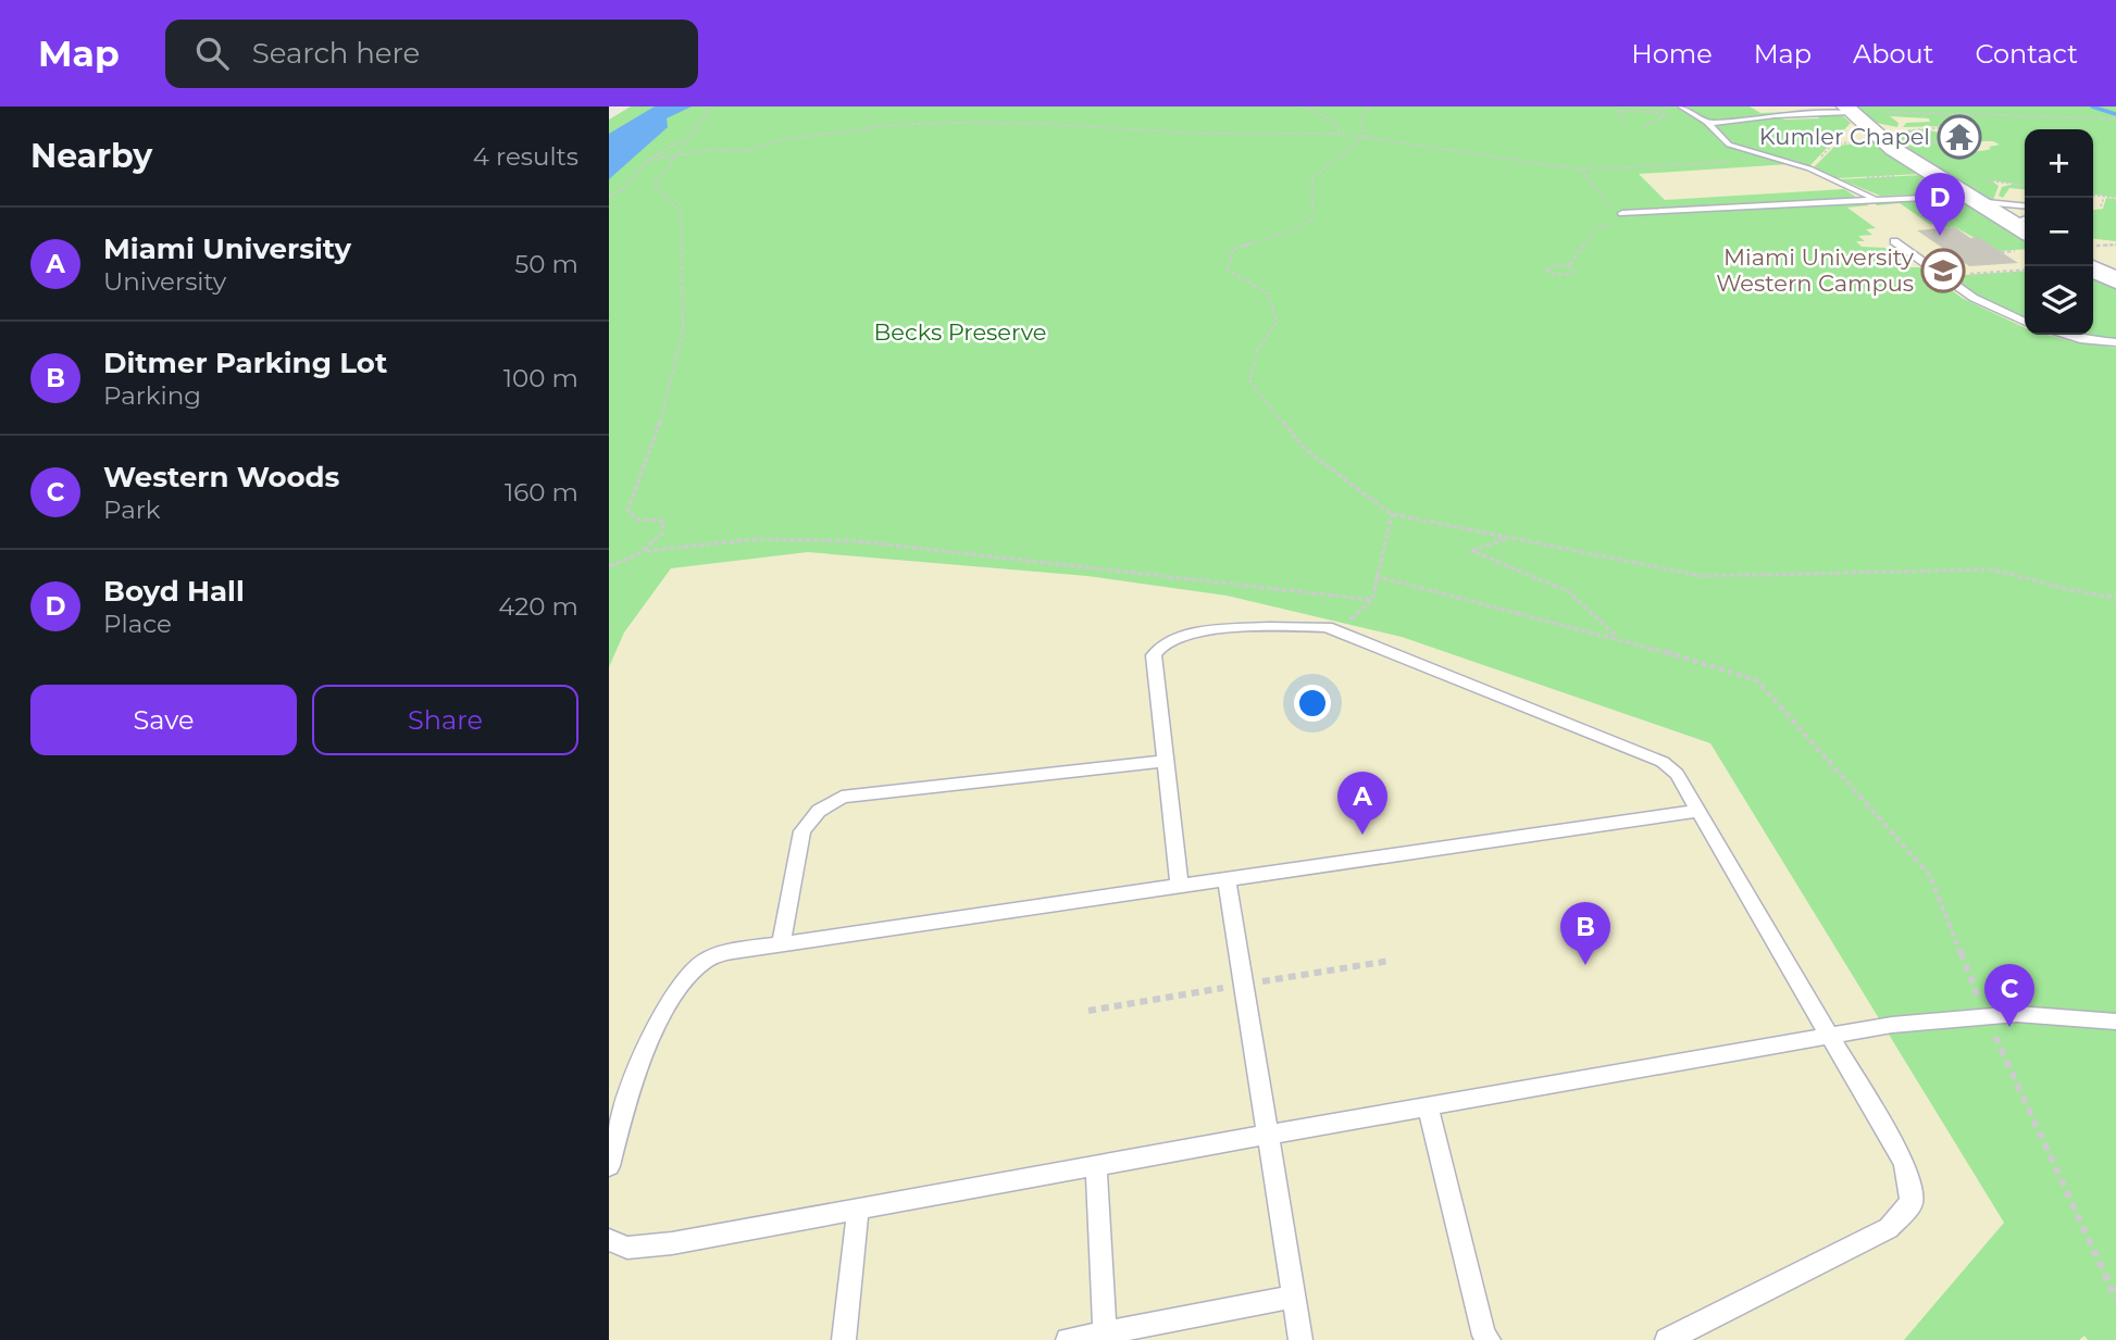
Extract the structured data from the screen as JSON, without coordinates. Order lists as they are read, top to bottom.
{
  "parks": ["Becks Preserve"],
  "places": {
    "temple": ["Kumler Chapel"],
    "school or university": ["Miami University Western Campus"]
  },
  "page": {
    "header": "Map",
    "search": "Search here",
    "nav": [
      "Home",
      "Map",
      "About",
      "Contact"
    ],
    "heading": ["Nearby", "4 results"],
    "map_buttons": ["+", "−"],
    "pins": [
      "D",
      "A",
      "B",
      "C"
    ],
    "list": [
      {
        "mark": "A",
        "name": "Miami University",
        "note": "University",
        "value": "50 m"
      },
      {
        "mark": "B",
        "name": "Ditmer Parking Lot",
        "note": "Parking",
        "value": "100 m"
      },
      {
        "mark": "C",
        "name": "Western Woods",
        "note": "Park",
        "value": "160 m"
      },
      {
        "mark": "D",
        "name": "Boyd Hall",
        "note": "Place",
        "value": "420 m"
      }
    ],
    "buttons": ["Save", "Share"]
  }
}
